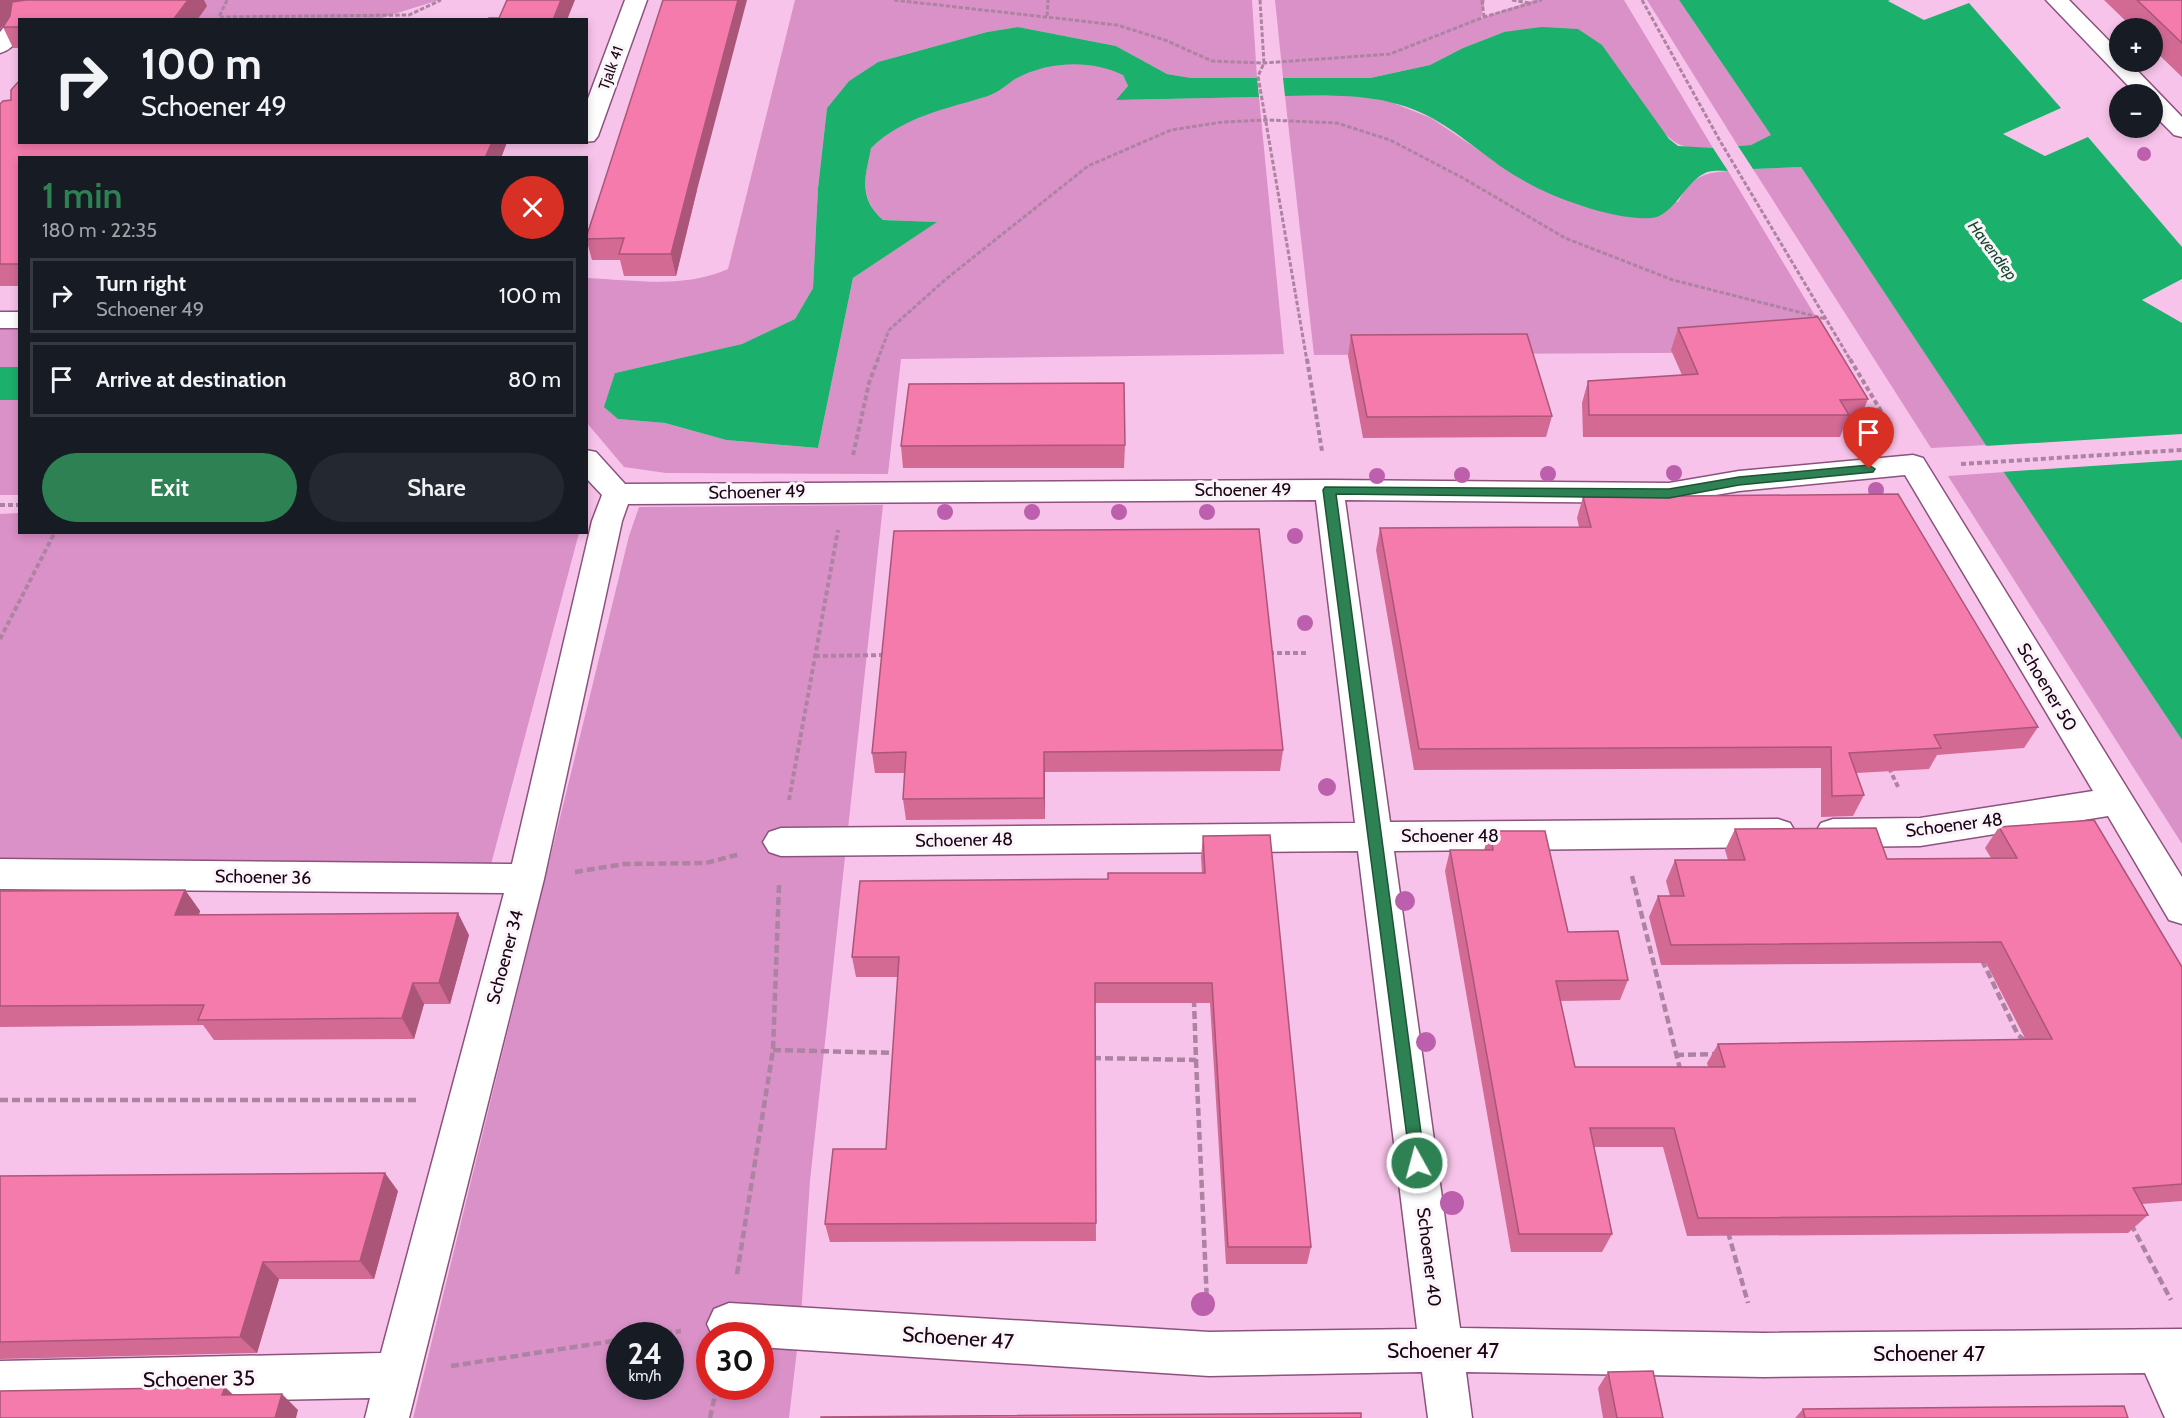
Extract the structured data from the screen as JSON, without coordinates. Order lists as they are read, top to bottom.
{
  "streets": {
    "street": [
      "Tjalk 41",
      "Schoener 49",
      "Schoener 50",
      "Schoener 48",
      "Schoener 36",
      "Schoener 34",
      "Schoener 40",
      "Schoener 47",
      "Schoener 35"
    ]
  },
  "crossings": [
    ["Schoener 49", "Schoener 50"],
    ["Schoener 49", "Schoener 34"],
    ["Schoener 49", "Schoener 40"],
    ["Schoener 50", "Schoener 48"],
    ["Schoener 48", "Schoener 40"],
    ["Schoener 36", "Schoener 34"],
    ["Schoener 34", "Schoener 35"],
    ["Schoener 40", "Schoener 47"]
  ],
  "water": ["Havendiep"],
  "page": {
    "map_buttons": ["+", "−"],
    "turn": ["100 m", "Schoener 49"],
    "heading": ["1 min", "180 m · 22:35"],
    "list": [
      {
        "name": "Turn right",
        "note": "Schoener 49",
        "value": "100 m"
      },
      {
        "name": "Arrive at destination",
        "value": "80 m"
      }
    ],
    "buttons": ["Exit", "Share"],
    "speed": "24 km/h",
    "limit": "30"
  }
}
